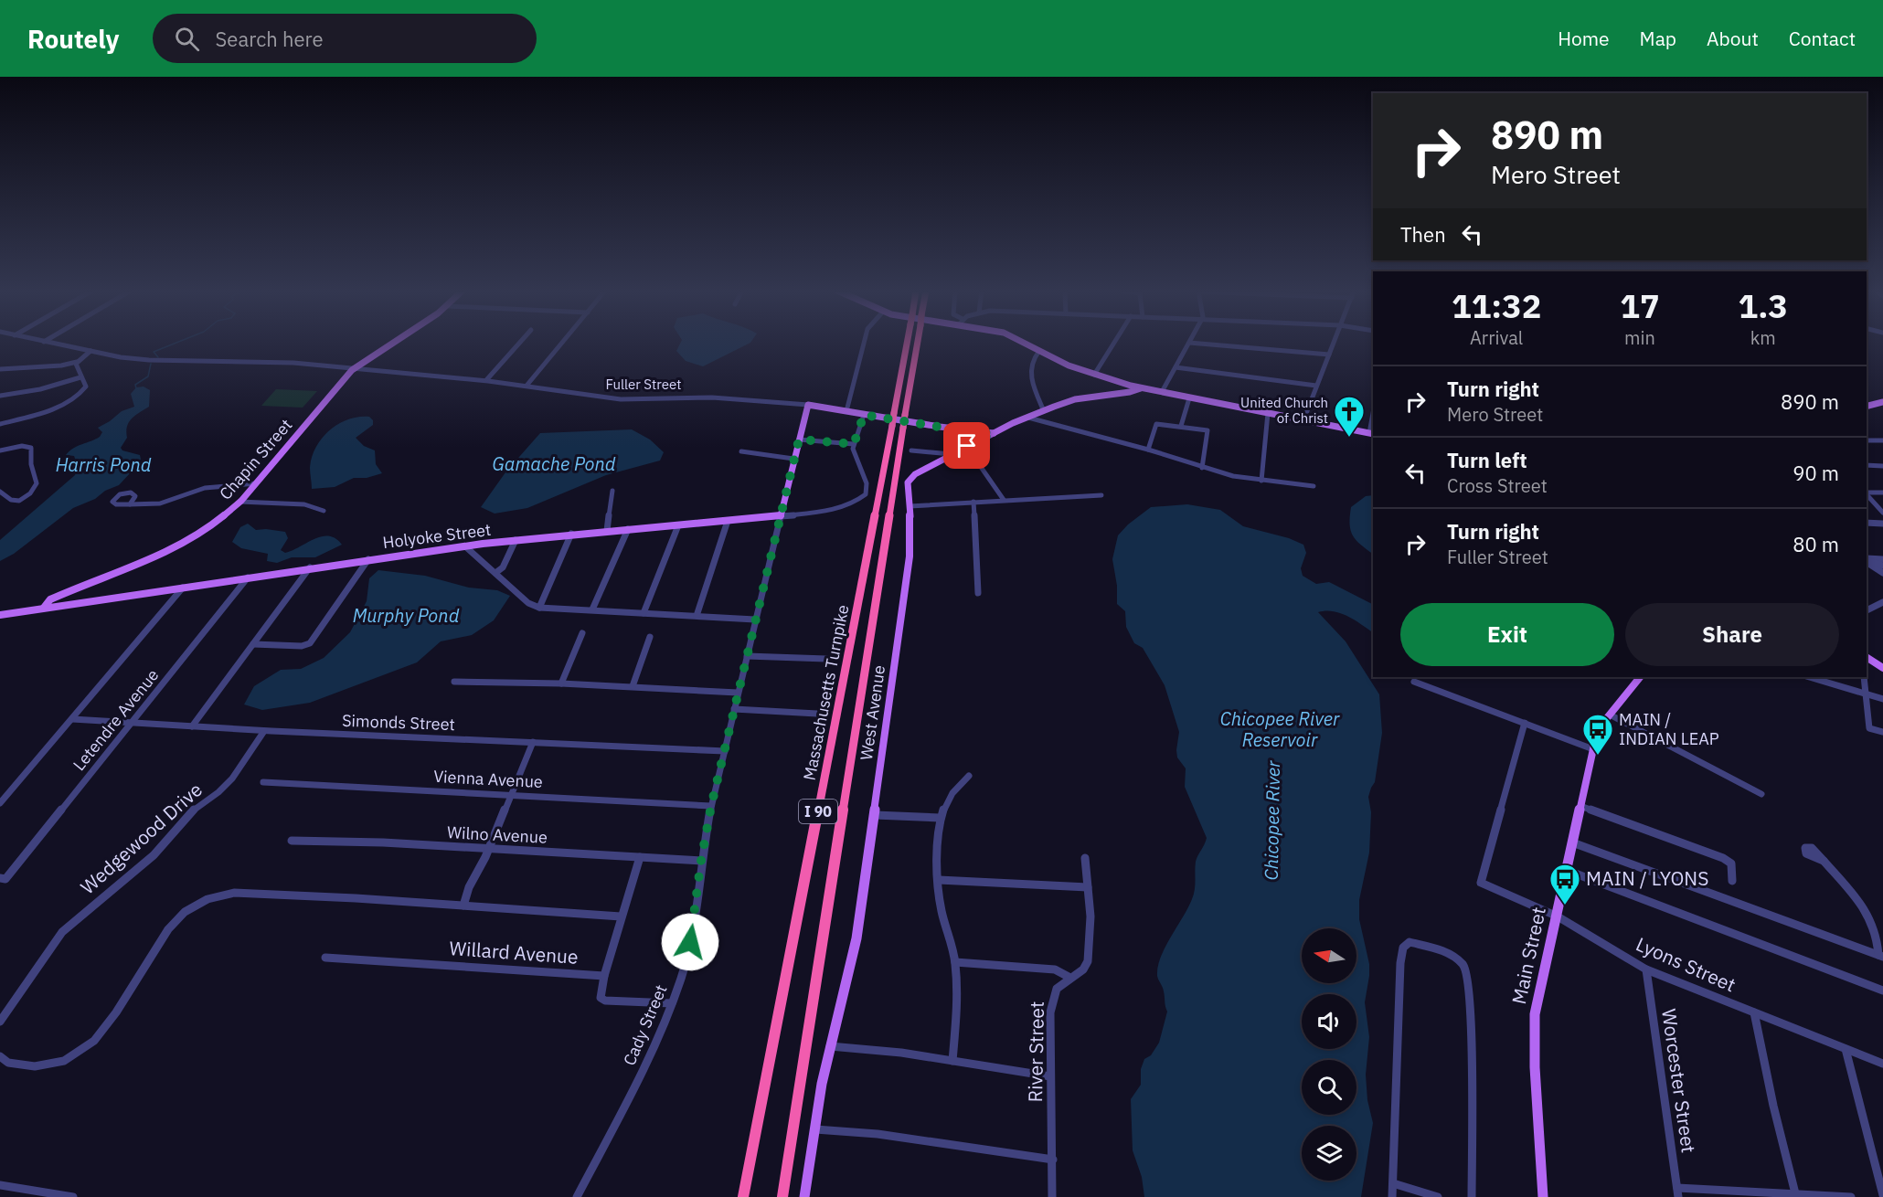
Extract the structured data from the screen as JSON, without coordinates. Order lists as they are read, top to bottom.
{
  "streets": {
    "highway": ["Massachusetts Turnpike", "I 90"],
    "main road": [
      "Fuller Street",
      "Chapin Street",
      "Holyoke Street",
      "West Avenue",
      "Main Street",
      "Cady Street"
    ],
    "street": [
      "Letendre Avenue",
      "Simonds Street",
      "Vienna Avenue",
      "Wilno Avenue",
      "Wedgewood Drive",
      "Willard Avenue",
      "Lyons Street",
      "River Street",
      "Worcester Street"
    ]
  },
  "crossings": [
    ["Fuller Street", "Chapin Street"],
    ["Fuller Street", "West Avenue"],
    ["Fuller Street", "Cady Street"],
    ["Chapin Street", "Holyoke Street"],
    ["Holyoke Street", "Letendre Avenue"],
    ["Holyoke Street", "Cady Street"],
    ["Letendre Avenue", "Simonds Street"],
    ["Simonds Street", "Wedgewood Drive"],
    ["Simonds Street", "Cady Street"],
    ["Vienna Avenue", "Cady Street"],
    ["Wilno Avenue", "Cady Street"],
    ["Main Street", "Lyons Street"],
    ["Lyons Street", "Worcester Street"]
  ],
  "water": [
    "Gamache Pond",
    "Harris Pond",
    "Murphy Pond",
    "Chicopee River Reservoir",
    "Chicopee River"
  ],
  "places": {
    "church": ["United Church of Christ"],
    "bus stop": ["MAIN / INDIAN LEAP", "MAIN / LYONS"]
  },
  "north": "left",
  "page": {
    "header": "Routely",
    "search": "Search here",
    "nav": [
      "Home",
      "Map",
      "About",
      "Contact"
    ],
    "turn": ["890 m", "Mero Street"],
    "then": "Then",
    "eta": [
      "11:32",
      "Arrival",
      "17",
      "min",
      "1.3",
      "km"
    ],
    "list": [
      {
        "name": "Turn right",
        "note": "Mero Street",
        "value": "890 m"
      },
      {
        "name": "Turn left",
        "note": "Cross Street",
        "value": "90 m"
      },
      {
        "name": "Turn right",
        "note": "Fuller Street",
        "value": "80 m"
      }
    ],
    "buttons": ["Exit", "Share"]
  }
}
